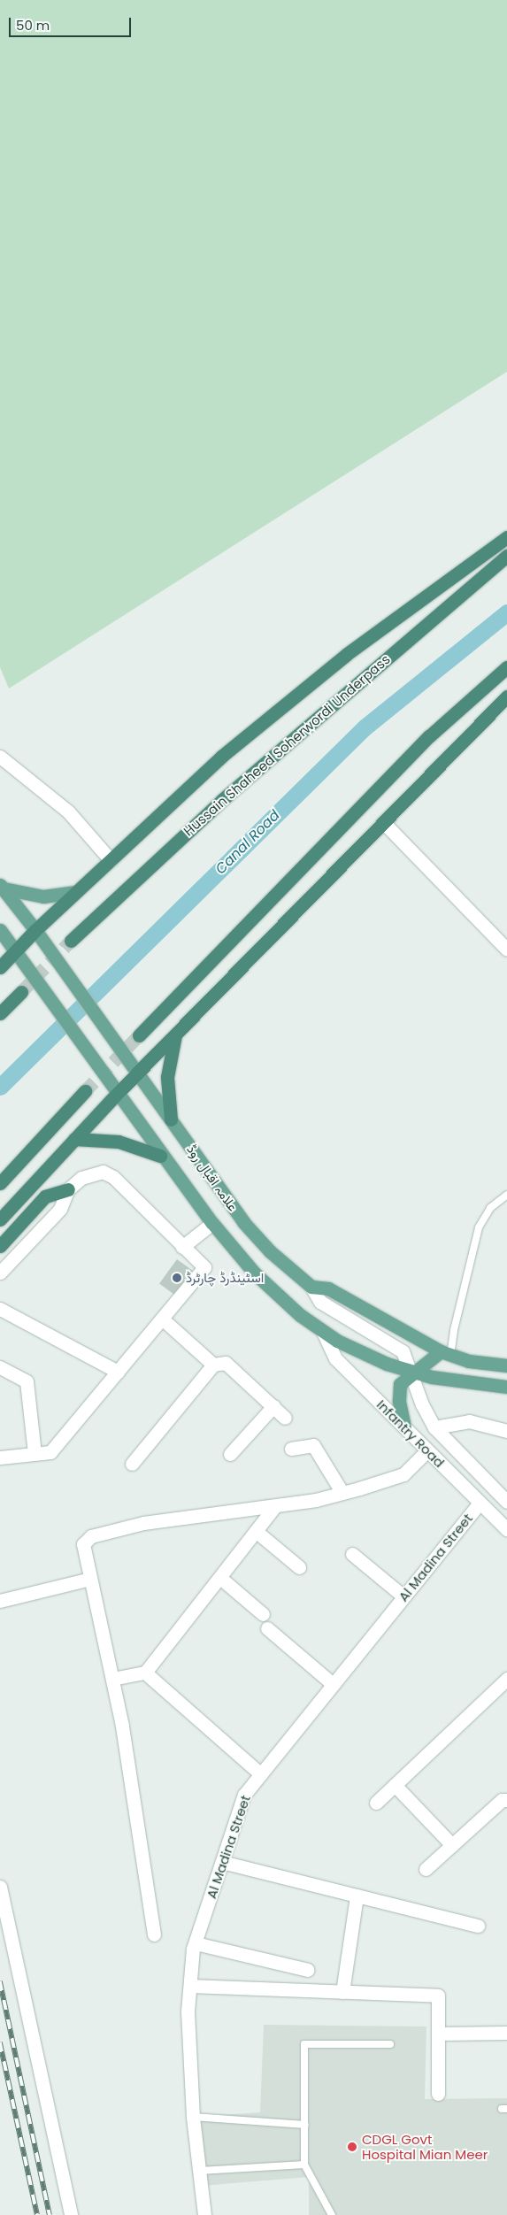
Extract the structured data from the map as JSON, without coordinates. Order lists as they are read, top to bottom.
{
  "streets": {
    "highway": ["Hussain Shaheed Soherwordi Underpass"],
    "main road": ["علامہ اقبال روڈ"],
    "street": ["Infantry Road", "Al Madina Street"]
  },
  "crossings": [
    ["علامہ اقبال روڈ", "Infantry Road"],
    ["Infantry Road", "Al Madina Street"]
  ],
  "water": ["Canal Road"],
  "places": ["اسٹینڈرڈ چارٹرڈ", "CDGL Govt Hospital Mian Meer"],
  "scale_bar": "50 m"
}
